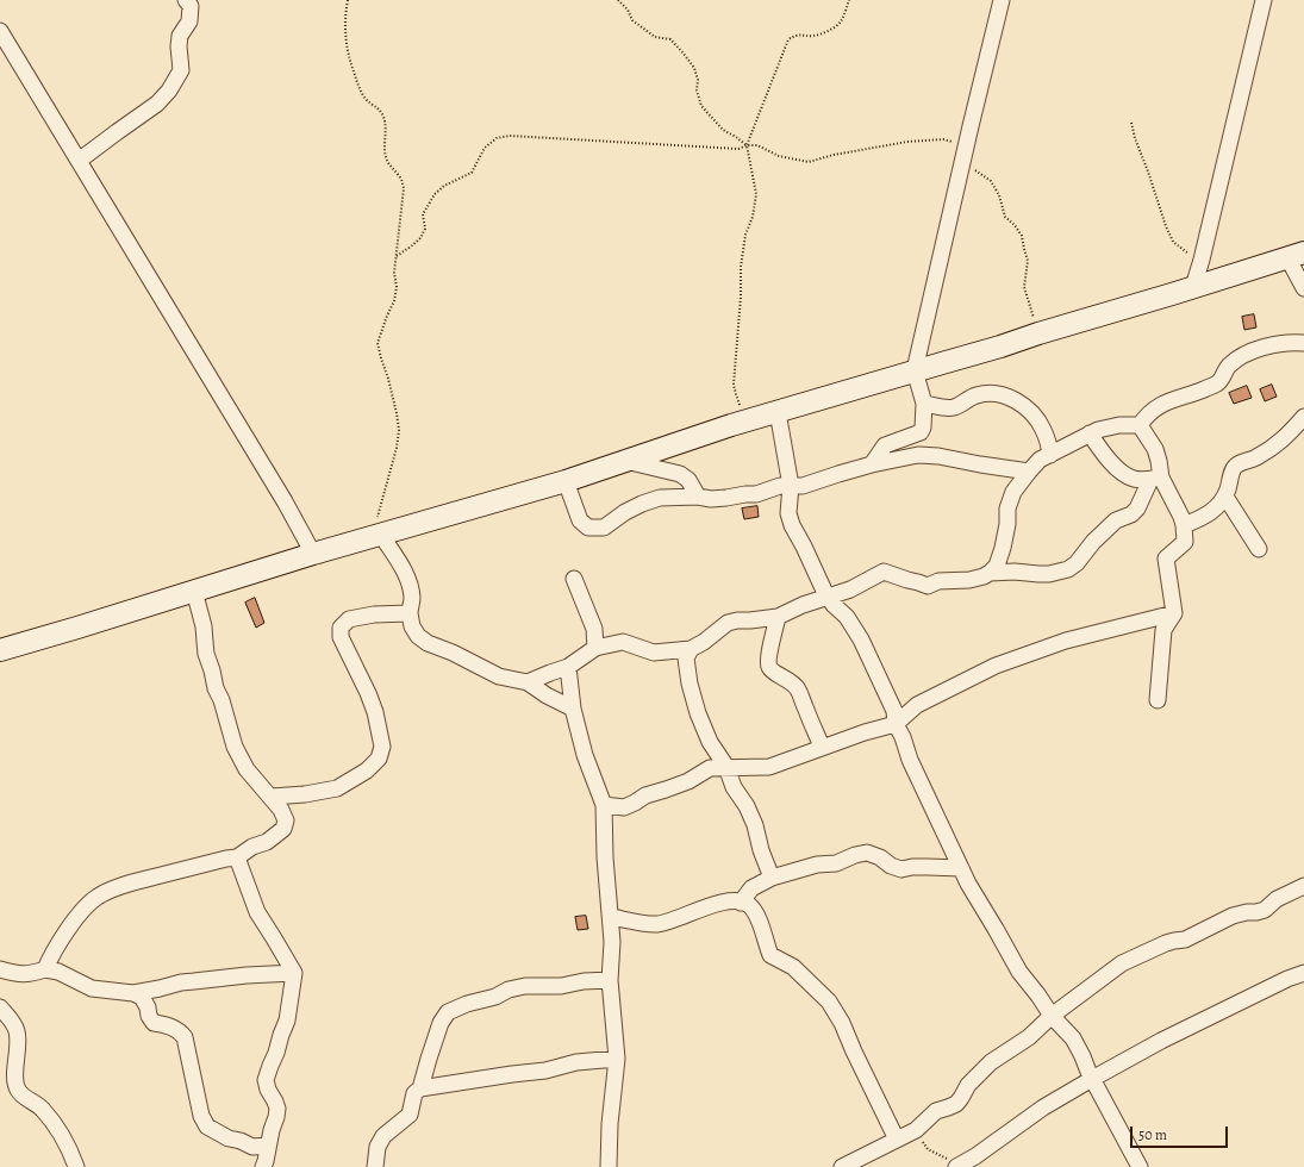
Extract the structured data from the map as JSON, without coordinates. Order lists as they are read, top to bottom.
{
  "scale_bar": "50 m"
}
